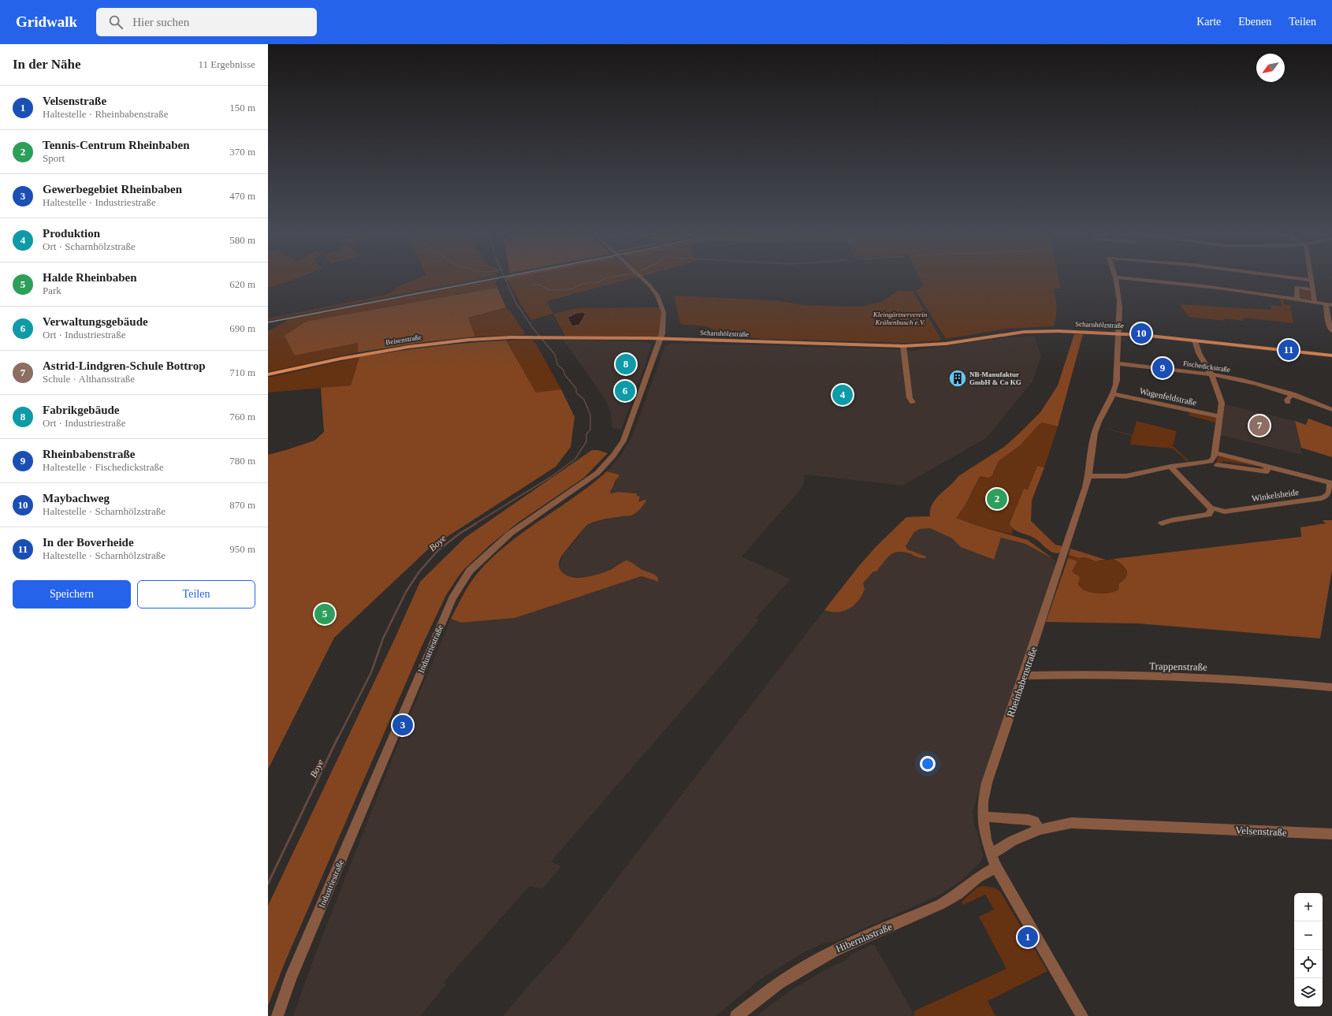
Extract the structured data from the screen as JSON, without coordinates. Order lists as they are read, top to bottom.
{
  "streets": {
    "main road": ["Scharnhölzstraße", "Beisenstraße"],
    "street": [
      "Fischedickstraße",
      "Wagenfeldstraße",
      "Winkelsheide",
      "Industriestraße",
      "Trappenstraße",
      "Rheinbabenstraße",
      "Velsenstraße",
      "Hiberniastraße"
    ]
  },
  "crossings": [
    ["Scharnhölzstraße", "Beisenstraße"],
    ["Scharnhölzstraße", "Industriestraße"],
    ["Scharnhölzstraße", "Rheinbabenstraße"],
    ["Fischedickstraße", "Rheinbabenstraße"],
    ["Wagenfeldstraße", "Rheinbabenstraße"],
    ["Trappenstraße", "Rheinbabenstraße"],
    ["Rheinbabenstraße", "Velsenstraße"],
    ["Rheinbabenstraße", "Hiberniastraße"]
  ],
  "water": ["Boye"],
  "parks": ["Kleingärtnerverein Krähenbusch e.V."],
  "places": {
    "building": ["NB-Manufaktur GmbH & Co KG"]
  },
  "north": "bottom left",
  "page": {
    "header": "Gridwalk",
    "search": "Hier suchen",
    "nav": ["Karte", "Ebenen", "Teilen"],
    "heading": ["In der Nähe", "11 Ergebnisse"],
    "list": [
      {
        "mark": "1",
        "name": "Velsenstraße",
        "note": "Haltestelle · Rheinbabenstraße",
        "value": "150 m"
      },
      {
        "mark": "2",
        "name": "Tennis-Centrum Rheinbaben",
        "note": "Sport",
        "value": "370 m"
      },
      {
        "mark": "3",
        "name": "Gewerbegebiet Rheinbaben",
        "note": "Haltestelle · Industriestraße",
        "value": "470 m"
      },
      {
        "mark": "4",
        "name": "Produktion",
        "note": "Ort · Scharnhölzstraße",
        "value": "580 m"
      },
      {
        "mark": "5",
        "name": "Halde Rheinbaben",
        "note": "Park",
        "value": "620 m"
      },
      {
        "mark": "6",
        "name": "Verwaltungsgebäude",
        "note": "Ort · Industriestraße",
        "value": "690 m"
      },
      {
        "mark": "7",
        "name": "Astrid-Lindgren-Schule Bottrop",
        "note": "Schule · Althansstraße",
        "value": "710 m"
      },
      {
        "mark": "8",
        "name": "Fabrikgebäude",
        "note": "Ort · Industriestraße",
        "value": "760 m"
      },
      {
        "mark": "9",
        "name": "Rheinbabenstraße",
        "note": "Haltestelle · Fischedickstraße",
        "value": "780 m"
      },
      {
        "mark": "10",
        "name": "Maybachweg",
        "note": "Haltestelle · Scharnhölzstraße",
        "value": "870 m"
      },
      {
        "mark": "11",
        "name": "In der Boverheide",
        "note": "Haltestelle · Scharnhölzstraße",
        "value": "950 m"
      }
    ],
    "pins": [
      "10",
      "11",
      "8",
      "9",
      "6",
      "4",
      "7",
      "2",
      "5",
      "3",
      "1"
    ],
    "buttons": ["Speichern", "Teilen"],
    "map_buttons": ["+", "−"]
  }
}
